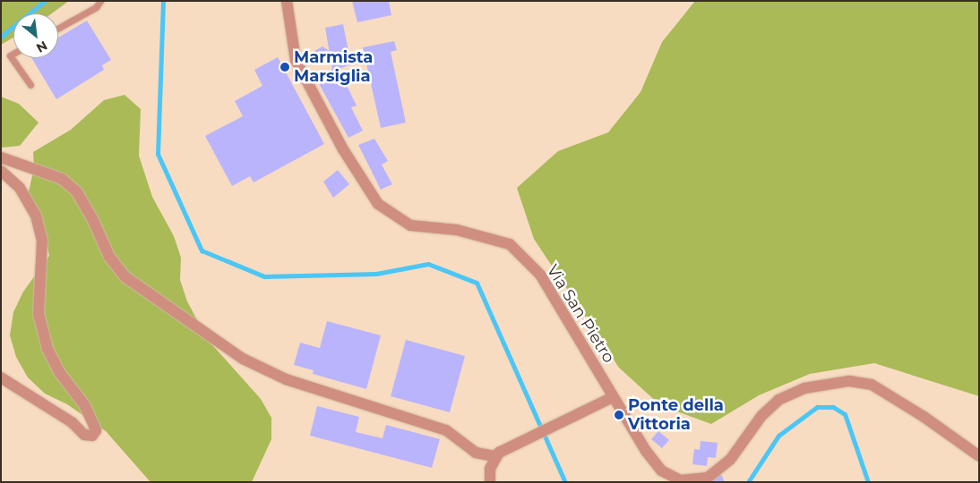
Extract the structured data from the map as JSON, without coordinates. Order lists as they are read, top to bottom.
{
  "streets": {
    "street": ["Via San Pietro"]
  },
  "places": ["Marmista Marsiglia", "Ponte della Vittoria"],
  "north": "bottom right"
}
